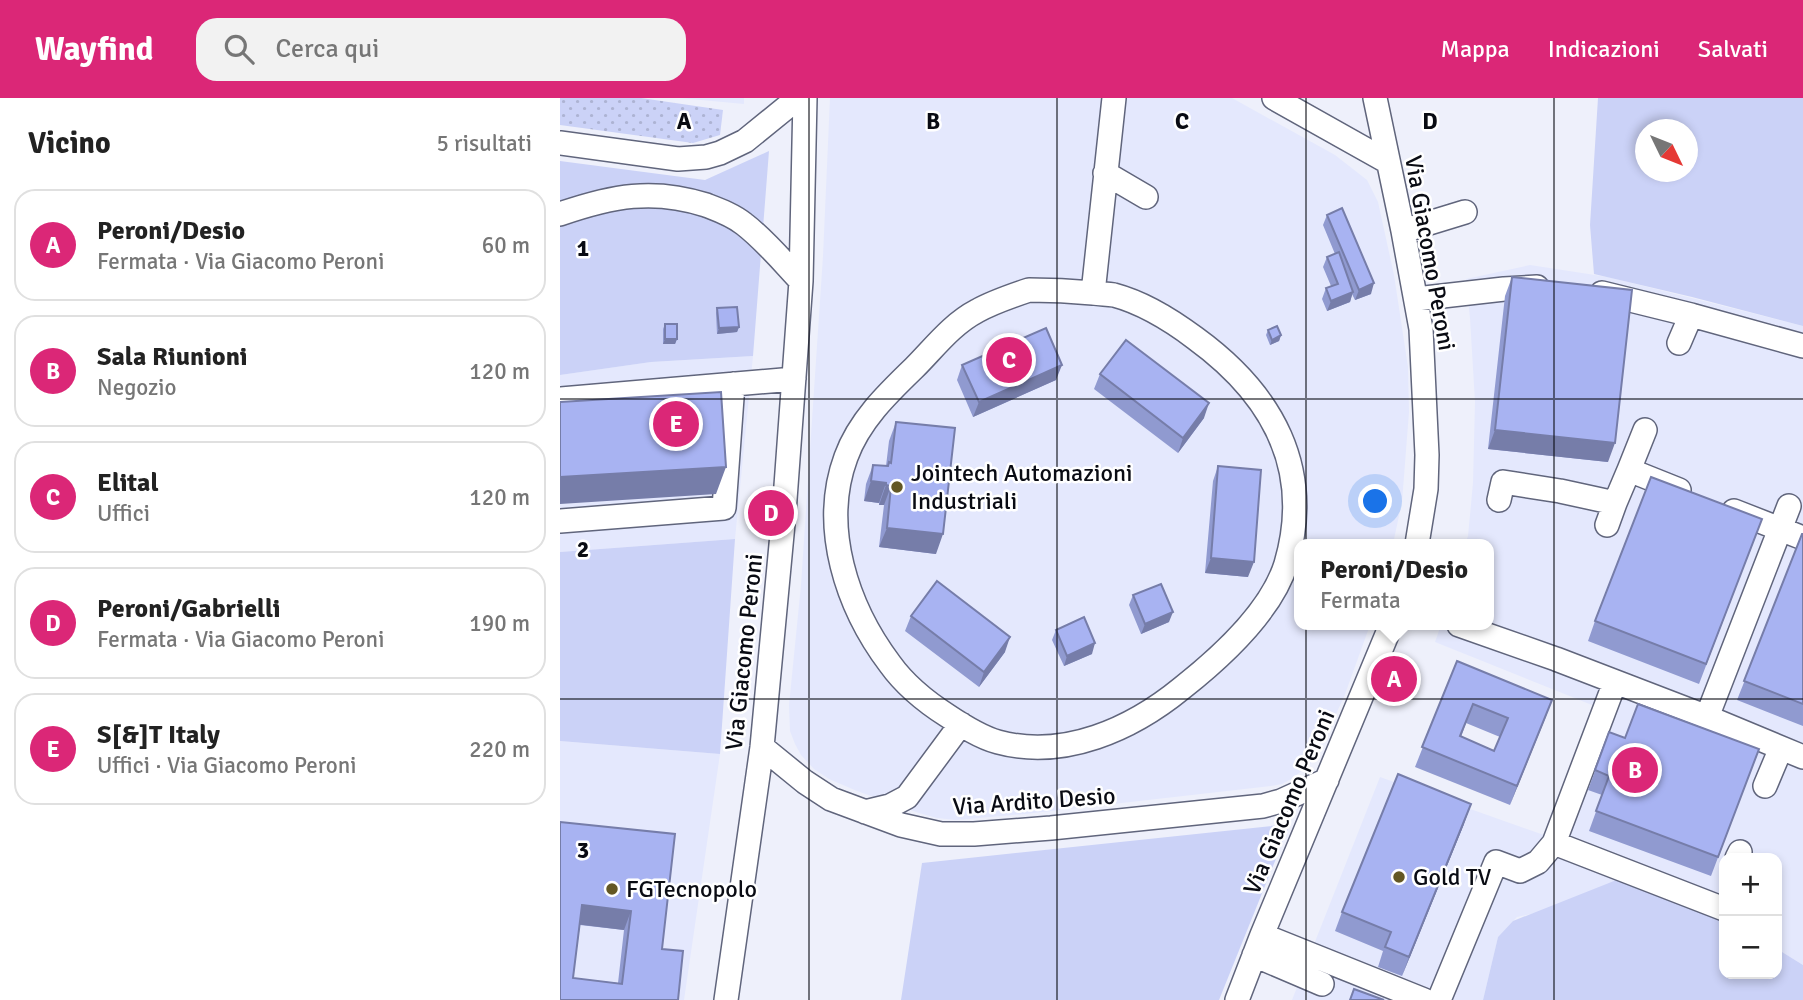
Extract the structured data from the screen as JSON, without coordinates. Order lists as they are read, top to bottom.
{
  "streets": {
    "street": ["Via Giacomo Peroni", "Via Ardito Desio"]
  },
  "crossings": [
    ["Via Giacomo Peroni", "Via Ardito Desio"]
  ],
  "places": ["Jointech Automazioni Industriali", "Gold TV", "FGTecnopolo"],
  "north": "bottom right",
  "page": {
    "header": "Wayfind",
    "search": "Cerca qui",
    "nav": ["Mappa", "Indicazioni", "Salvati"],
    "heading": ["Vicino", "5 risultati"],
    "list": [
      {
        "mark": "A",
        "name": "Peroni/Desio",
        "note": "Fermata · Via Giacomo Peroni",
        "value": "60 m"
      },
      {
        "mark": "B",
        "name": "Sala Riunioni",
        "note": "Negozio",
        "value": "120 m"
      },
      {
        "mark": "C",
        "name": "Elital",
        "note": "Uffici",
        "value": "120 m"
      },
      {
        "mark": "D",
        "name": "Peroni/Gabrielli",
        "note": "Fermata · Via Giacomo Peroni",
        "value": "190 m"
      },
      {
        "mark": "E",
        "name": "S[&]T Italy",
        "note": "Uffici · Via Giacomo Peroni",
        "value": "220 m"
      }
    ],
    "pins": [
      "C",
      "E",
      "D",
      "A",
      "B"
    ],
    "popup": ["Peroni/Desio", "Fermata"],
    "map_buttons": ["+", "−"]
  },
  "grid": {
    "columns": [
      "A",
      "B",
      "C",
      "D"
    ],
    "rows": ["1", "2", "3"]
  }
}
